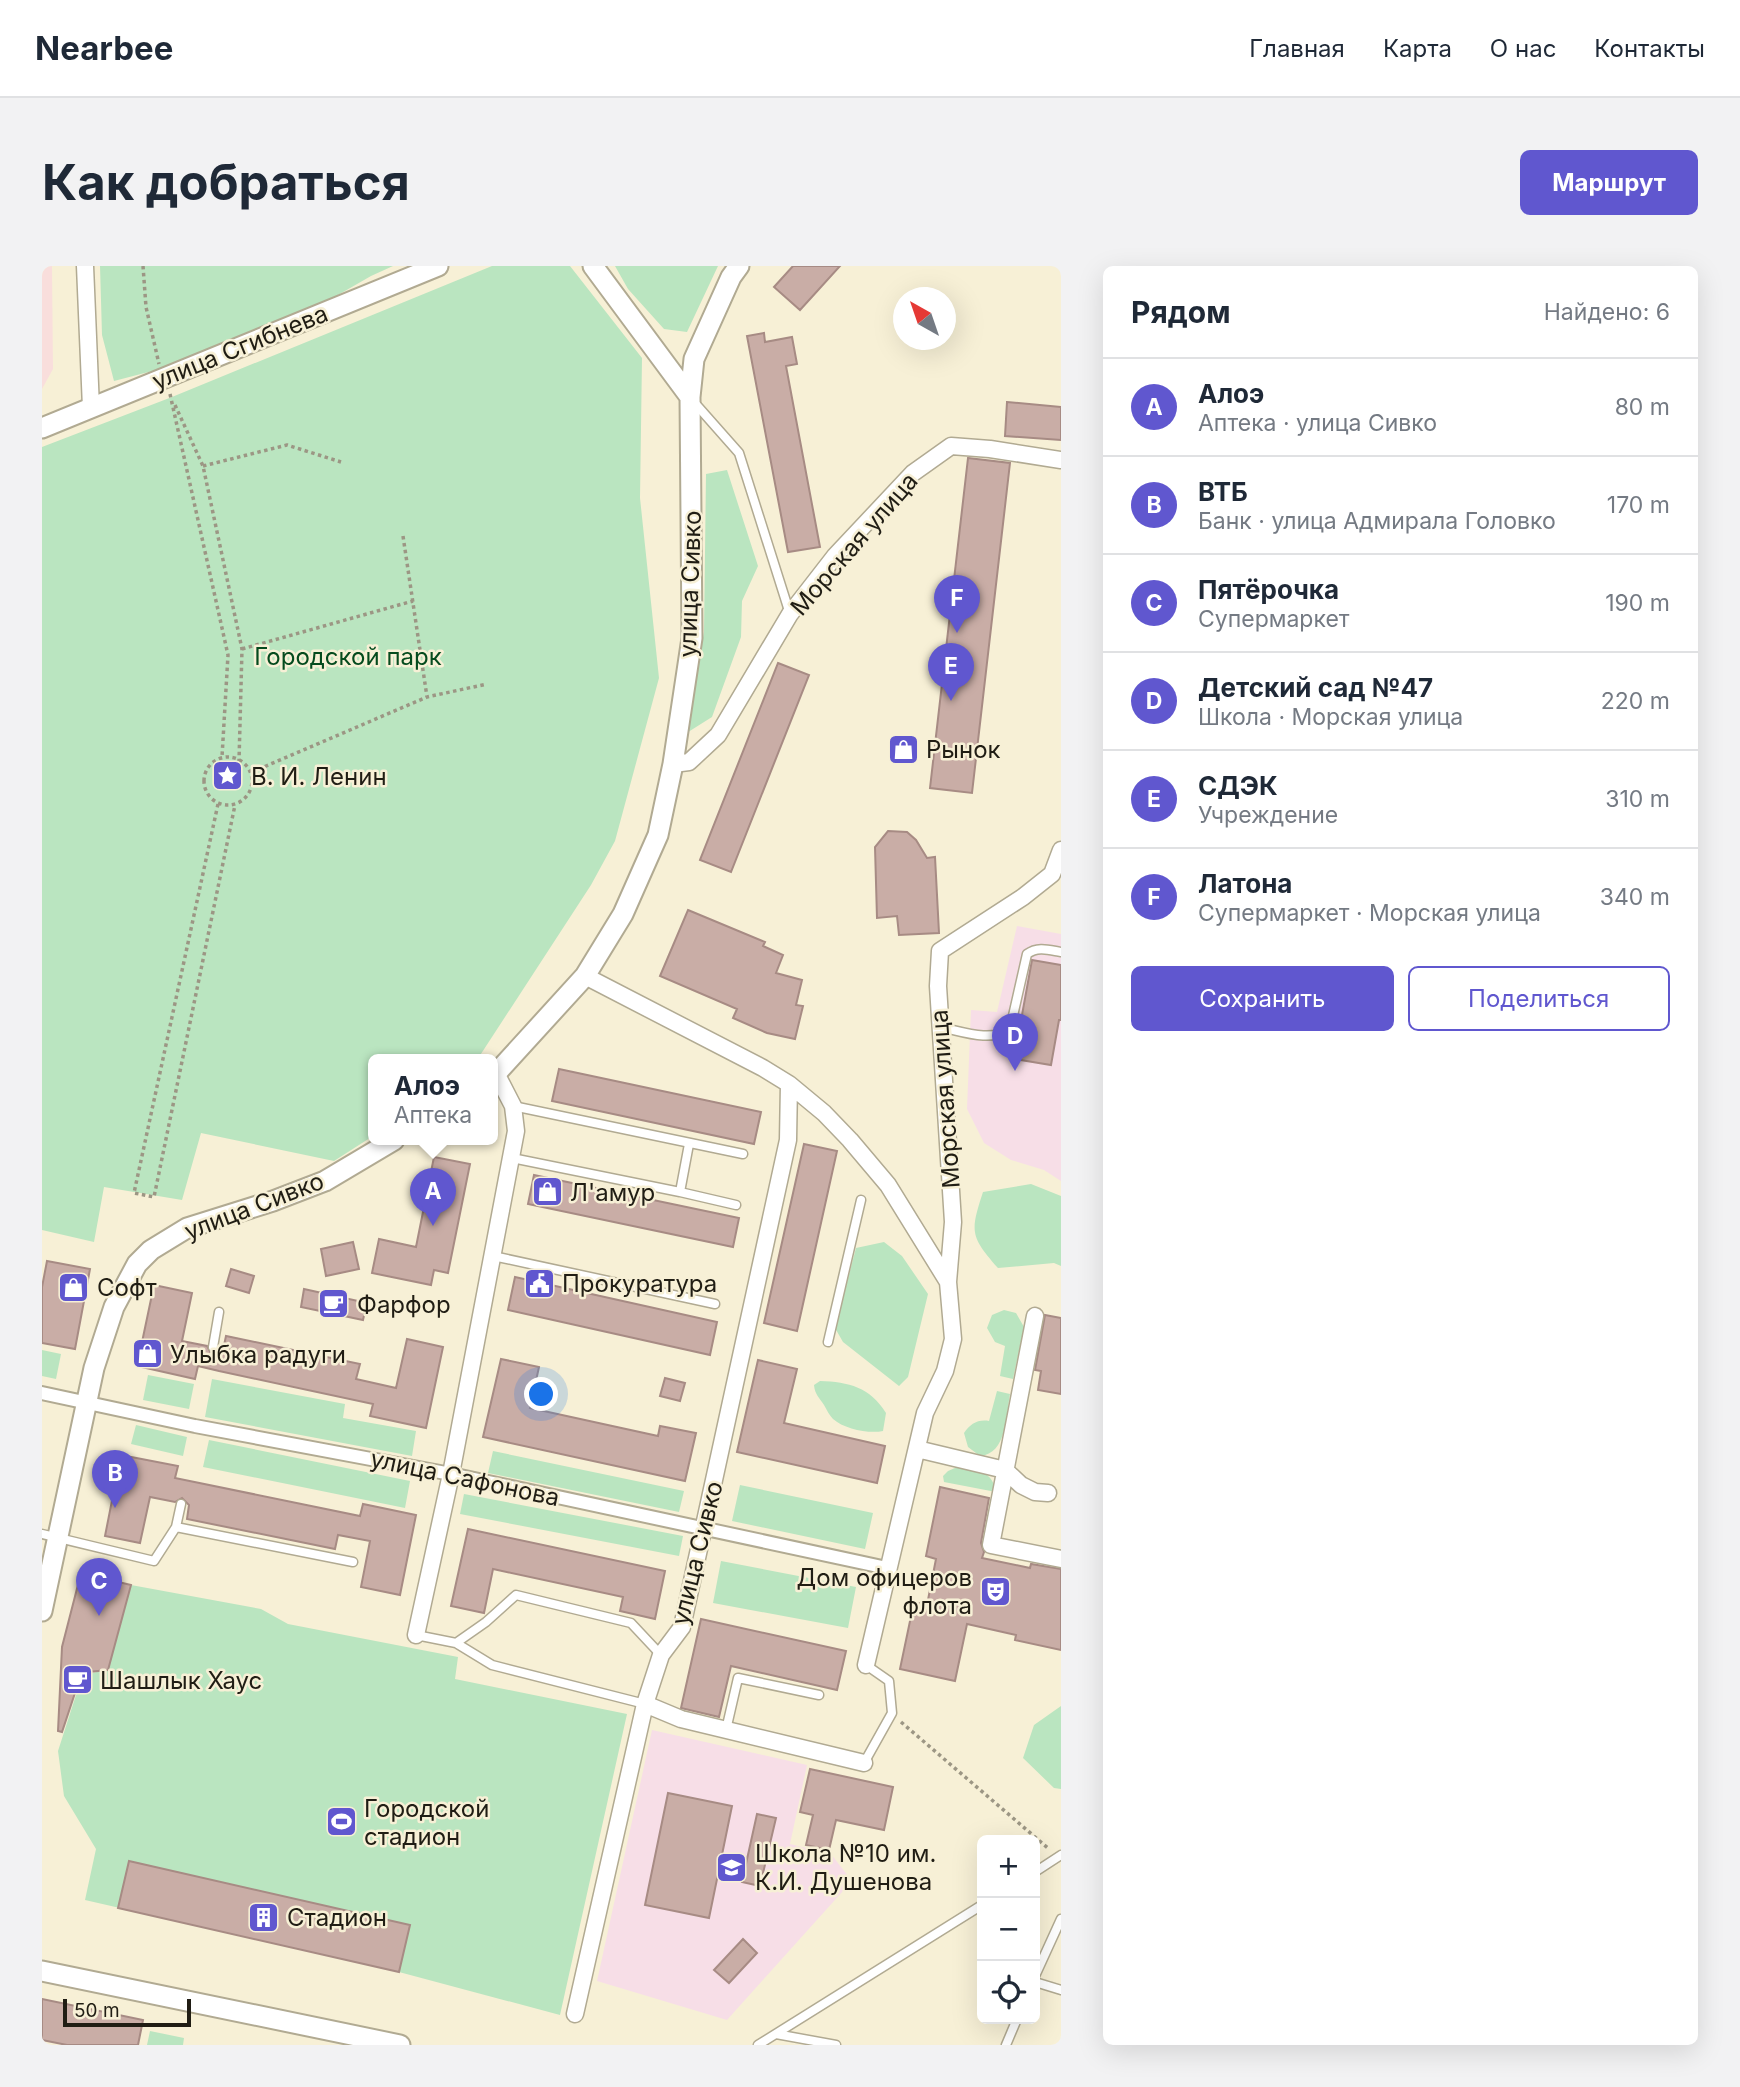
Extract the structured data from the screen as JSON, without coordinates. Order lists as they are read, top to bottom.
{
  "streets": {
    "street": [
      "улица Сгибнева",
      "Морская улица",
      "улица Сивко",
      "улица Сафонова"
    ]
  },
  "crossings": [
    ["Морская улица", "улица Сивко"],
    ["улица Сивко", "улица Сафонова"]
  ],
  "parks": ["Городской парк"],
  "places": {
    "shop": [
      "Рынок",
      "Л'амур",
      "Софт",
      "Улыбка радуги"
    ],
    "place": ["В. И. Ленин"],
    "public building": ["Прокуратура"],
    "cafe": ["Фарфор", "Шашлык Хаус"],
    "theatre": ["Дом офицеров флота"],
    "sports": ["Городской стадион"],
    "school or university": ["Школа №10 им. К.И. Душенова"],
    "building": ["Стадион"]
  },
  "scale_bar": "50 m",
  "north": "top left",
  "page": {
    "header": "Nearbee",
    "nav": [
      "Главная",
      "Карта",
      "О нас",
      "Контакты"
    ],
    "buttons": [
      "Маршрут",
      ["Сохранить", "Поделиться"]
    ],
    "title": "Как добраться",
    "heading": ["Рядом", "Найдено: 6"],
    "list": [
      {
        "mark": "A",
        "name": "Алоэ",
        "note": "Аптека · улица Сивко",
        "value": "80 m"
      },
      {
        "mark": "B",
        "name": "ВТБ",
        "note": "Банк · улица Адмирала Головко",
        "value": "170 m"
      },
      {
        "mark": "C",
        "name": "Пятёрочка",
        "note": "Супермаркет",
        "value": "190 m"
      },
      {
        "mark": "D",
        "name": "Детский сад №47",
        "note": "Школа · Морская улица",
        "value": "220 m"
      },
      {
        "mark": "E",
        "name": "СДЭК",
        "note": "Учреждение",
        "value": "310 m"
      },
      {
        "mark": "F",
        "name": "Латона",
        "note": "Супермаркет · Морская улица",
        "value": "340 m"
      }
    ],
    "pins": [
      "F",
      "E",
      "D",
      "A",
      "B",
      "C"
    ],
    "popup": ["Алоэ", "Аптека"],
    "map_buttons": ["+", "−"],
    "scale": "50 m"
  }
}
